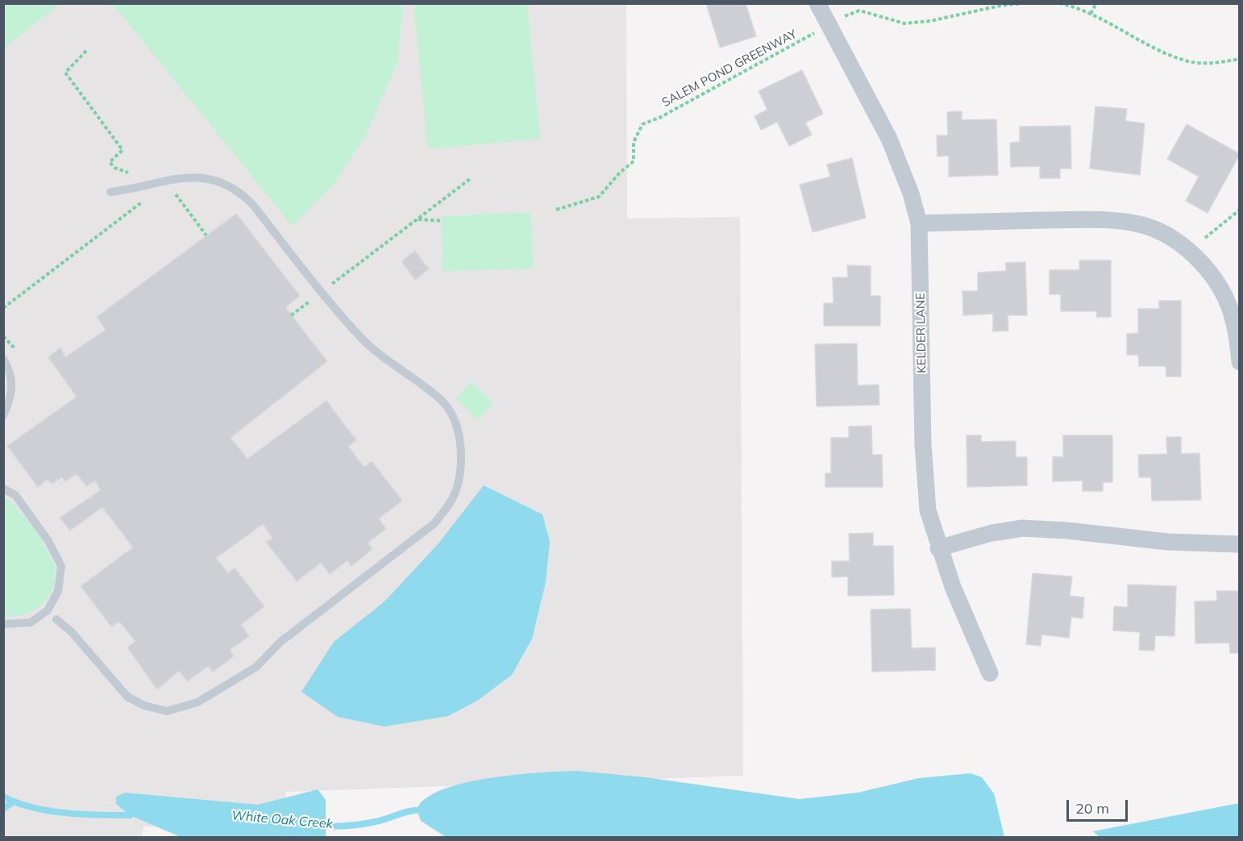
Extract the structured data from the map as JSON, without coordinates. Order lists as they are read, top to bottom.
{
  "streets": {
    "street": ["KELDER LANE"],
    "path": ["SALEM POND GREENWAY"]
  },
  "water": ["White Oak Creek"],
  "scale_bar": "20 m"
}
